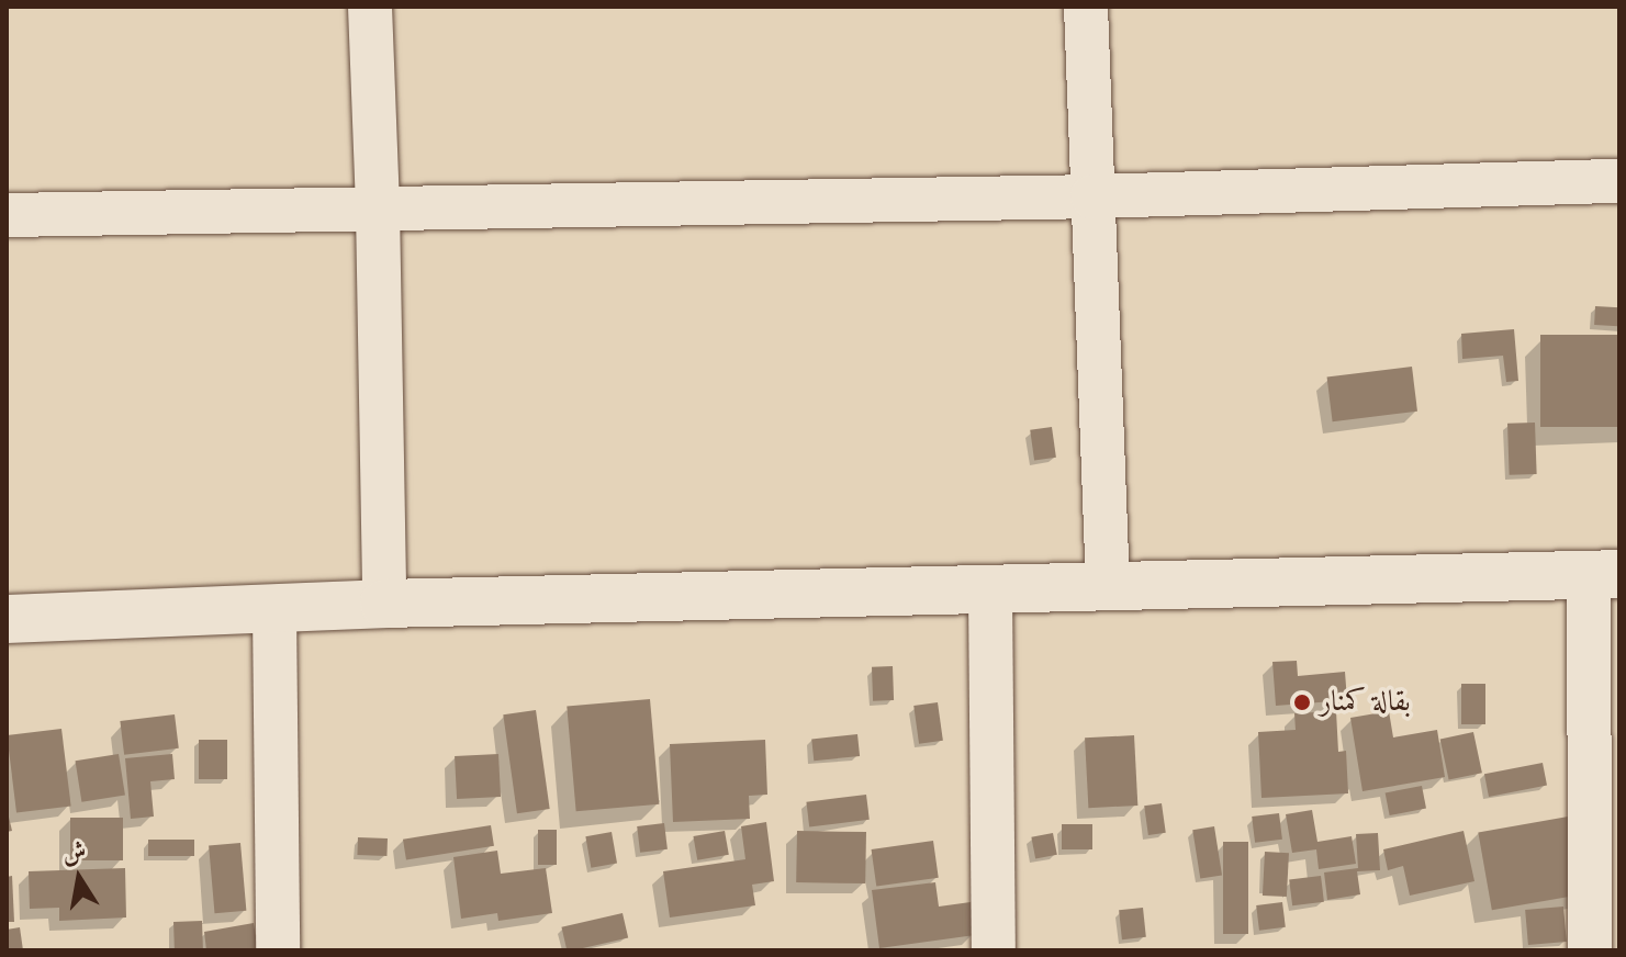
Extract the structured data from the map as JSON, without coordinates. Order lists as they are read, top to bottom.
{
  "places": ["بقالة كمنار"],
  "north": "top"
}
